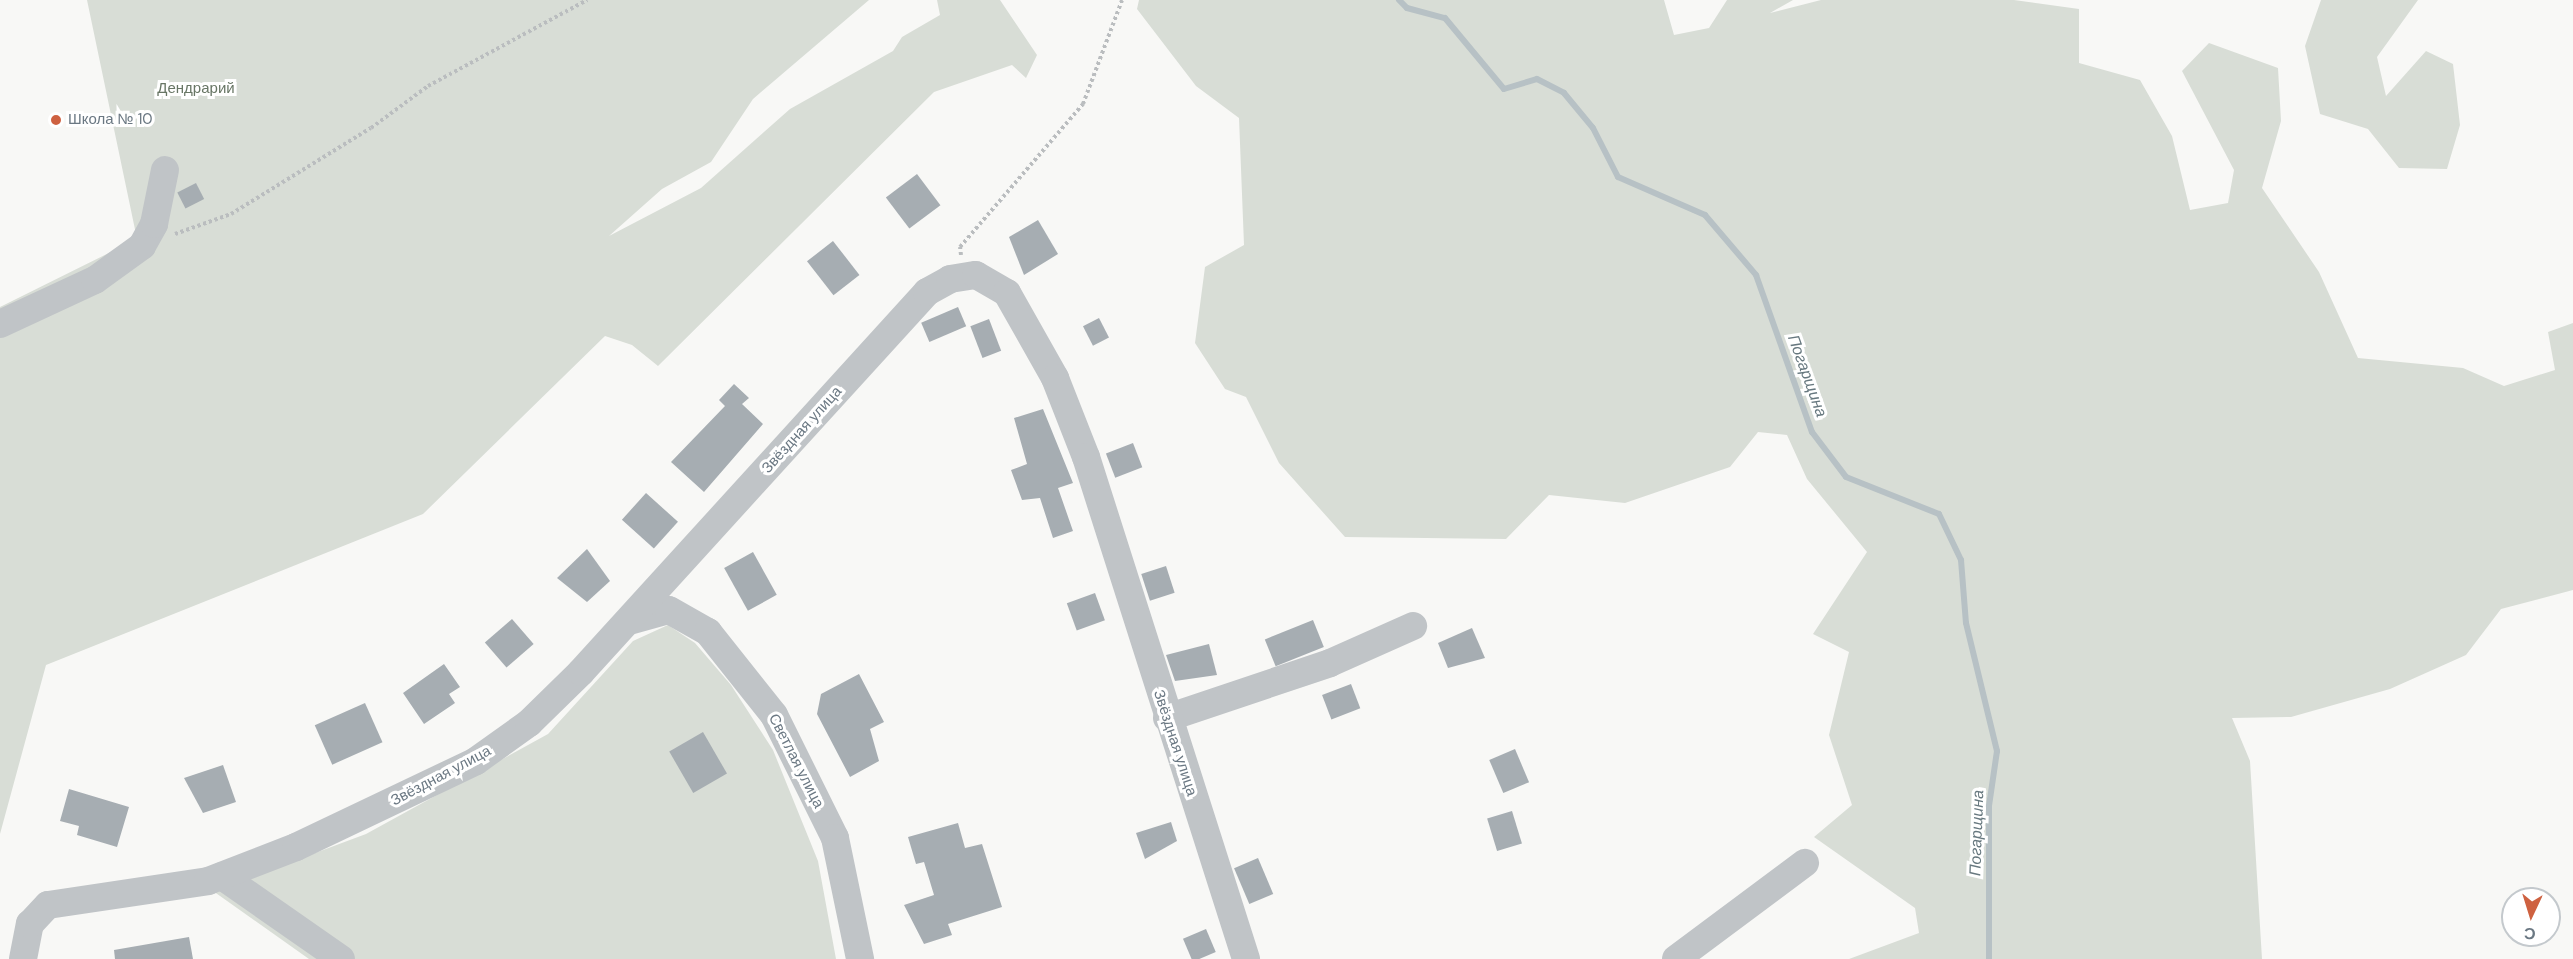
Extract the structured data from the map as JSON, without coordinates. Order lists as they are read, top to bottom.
{
  "streets": {
    "street": ["Звёздная улица", "Светлая улица"]
  },
  "crossings": [
    ["Звёздная улица", "Светлая улица"]
  ],
  "water": ["Погарщина"],
  "parks": ["Дендрарий"],
  "places": ["Школа № 10"],
  "north": "bottom"
}
